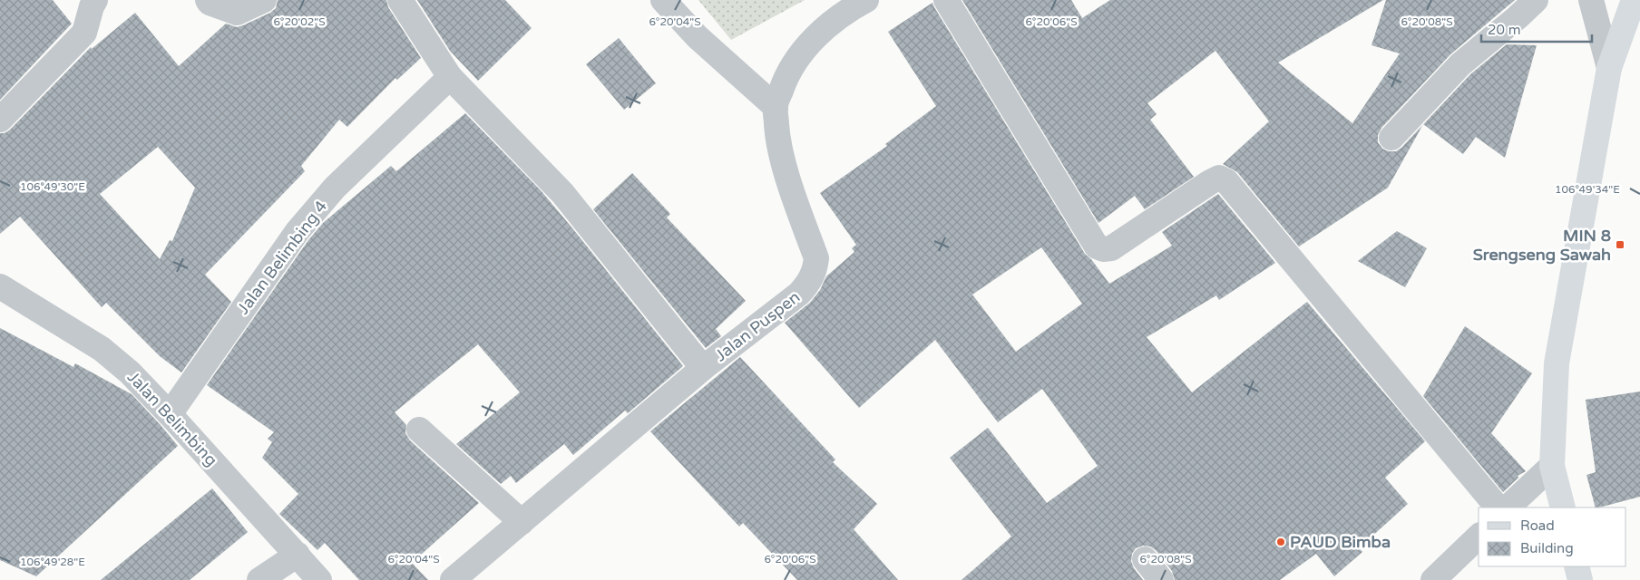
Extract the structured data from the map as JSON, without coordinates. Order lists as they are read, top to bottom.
{
  "streets": {
    "street": ["Jalan Belimbing 4", "Jalan Puspen", "Jalan Belimbing"]
  },
  "crossings": [
    ["Jalan Belimbing 4", "Jalan Belimbing"]
  ],
  "places": {
    "transit": ["MIN 8 Srengseng Sawah"],
    "other": ["PAUD Bimba"]
  },
  "legend": ["Road", "Building"],
  "scale_bar": "20 m",
  "coordinates": [
    "6°20'02\"S",
    "6°20'04\"S",
    "6°20'06\"S",
    "6°20'08\"S",
    "106°49'30\"E",
    "106°49'34\"E",
    "106°49'28\"E"
  ]
}
